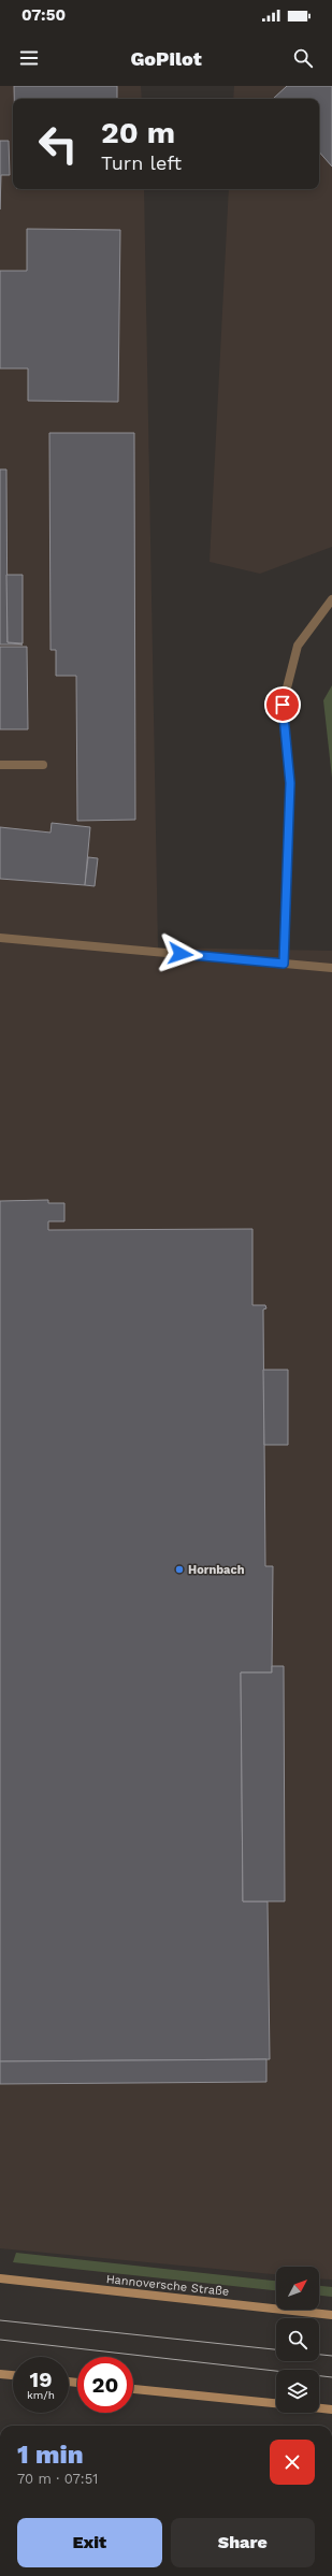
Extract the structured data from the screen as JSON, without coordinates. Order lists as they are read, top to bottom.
{
  "streets": {
    "main road": ["Hannoversche Straße"]
  },
  "places": ["Hornbach"],
  "north": "top right",
  "page": {
    "status": "07:50",
    "header": "GoPilot",
    "turn": ["20 m", "Turn left"],
    "speed": "19 km/h",
    "limit": "20",
    "heading": ["1 min", "70 m · 07:51"],
    "buttons": ["Exit", "Share"]
  }
}
